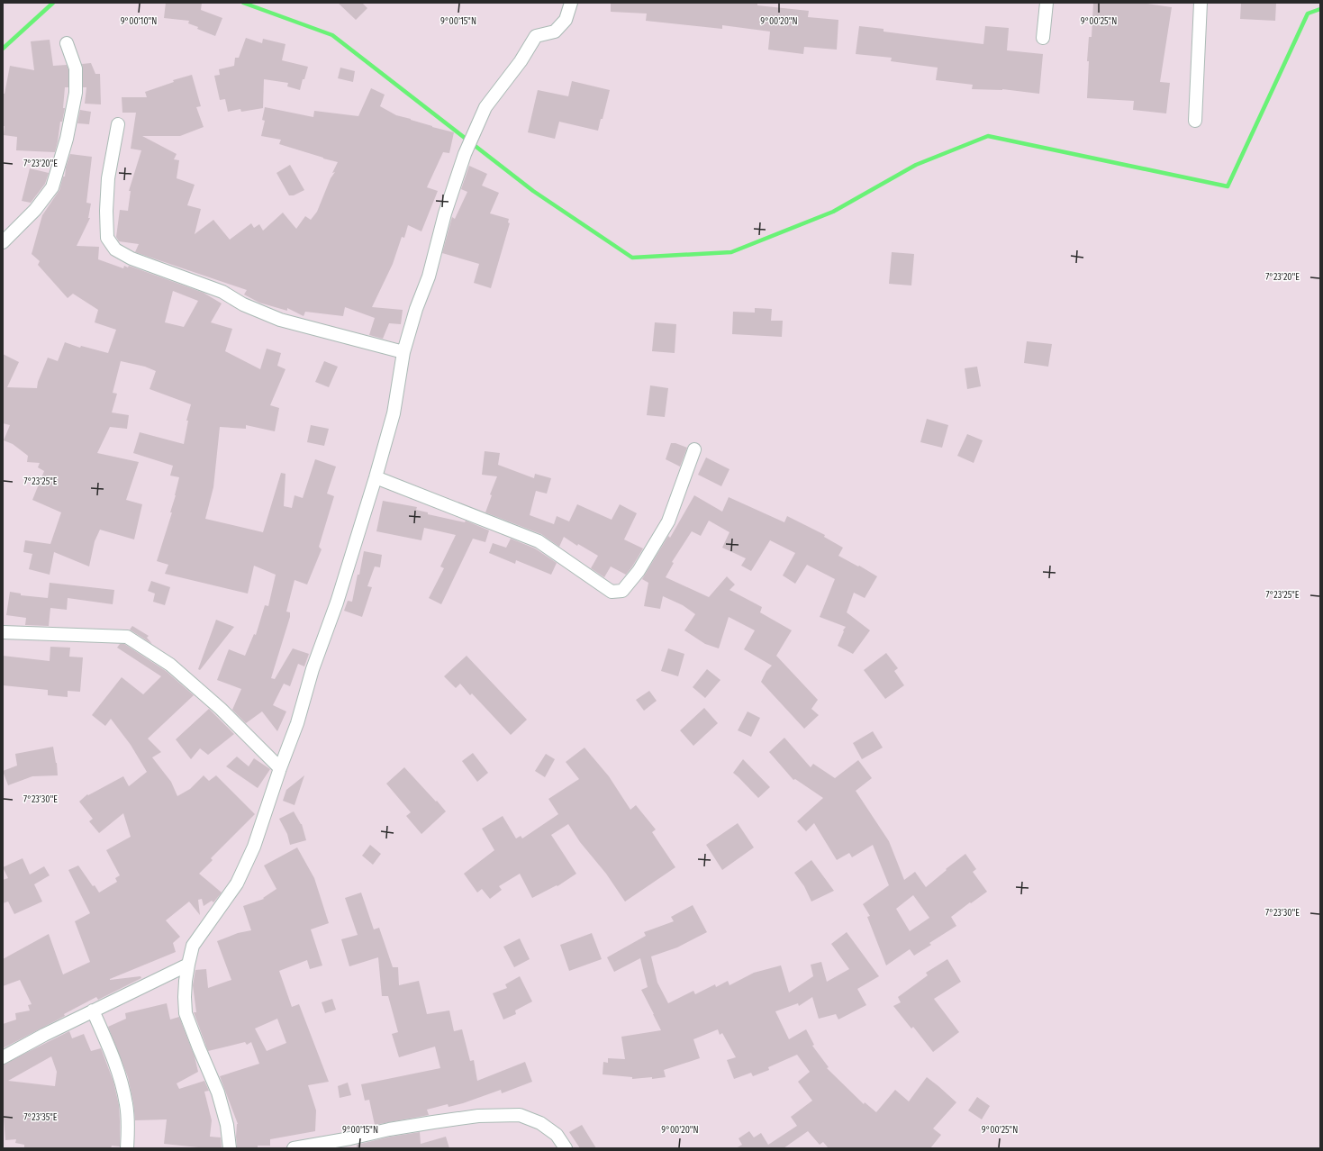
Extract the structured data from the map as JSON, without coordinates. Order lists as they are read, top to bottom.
{
  "coordinates": [
    "9°00'10\"N",
    "9°00'15\"N",
    "9°00'20\"N",
    "9°00'25\"N",
    "7°23'20\"E",
    "7°23'25\"E",
    "7°23'30\"E",
    "7°23'35\"E"
  ]
}
